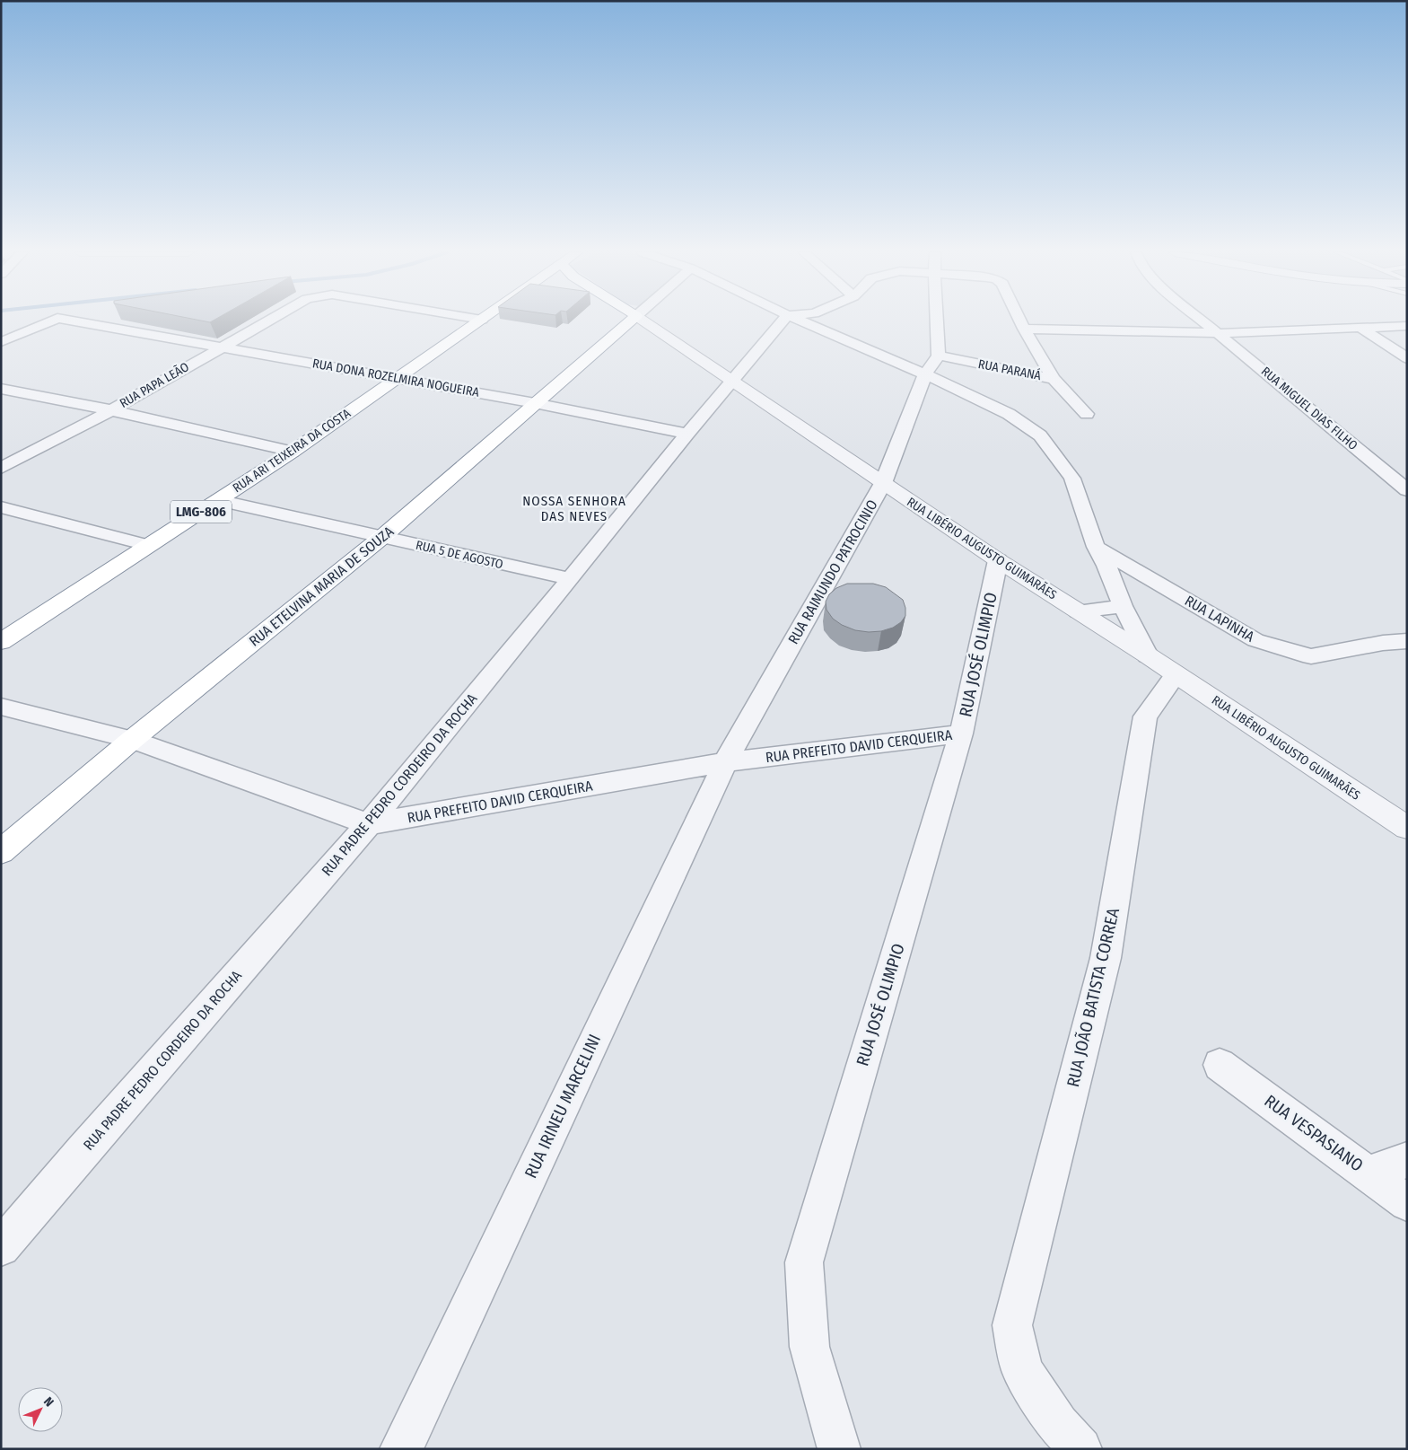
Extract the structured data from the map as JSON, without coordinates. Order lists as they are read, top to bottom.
{
  "streets": {
    "highway": ["RUA ARI TEIXEIRA DA COSTA", "LMG-806", "RUA ETELVINA MARIA DE SOUZA"],
    "street": [
      "RUA PARANÁ",
      "RUA DONA ROZELMIRA NOGUEIRA",
      "RUA PAPA LEÃO",
      "RUA MIGUEL DIAS FILHO",
      "RUA LIBÉRIO AUGUSTO GUIMARÃES",
      "RUA 5 DE AGOSTO",
      "RUA RAIMUNDO PATROCINIO",
      "RUA LAPINHA",
      "RUA JOSÉ OLIMPIO",
      "RUA PREFEITO DAVID CERQUEIRA",
      "RUA PADRE PEDRO CORDEIRO DA ROCHA",
      "RUA JOÃO BATISTA CORREA",
      "RUA IRINEU MARCELINI",
      "RUA VESPASIANO"
    ]
  },
  "crossings": [
    ["RUA DONA ROZELMIRA NOGUEIRA", "RUA PAPA LEÃO"],
    ["RUA DONA ROZELMIRA NOGUEIRA", "RUA ARI TEIXEIRA DA COSTA"],
    ["RUA DONA ROZELMIRA NOGUEIRA", "RUA ETELVINA MARIA DE SOUZA"],
    ["RUA DONA ROZELMIRA NOGUEIRA", "RUA PADRE PEDRO CORDEIRO DA ROCHA"],
    ["RUA ARI TEIXEIRA DA COSTA", "RUA 5 DE AGOSTO"],
    ["RUA LIBÉRIO AUGUSTO GUIMARÃES", "RUA RAIMUNDO PATROCINIO"],
    ["RUA LIBÉRIO AUGUSTO GUIMARÃES", "RUA JOSÉ OLIMPIO"],
    ["RUA LIBÉRIO AUGUSTO GUIMARÃES", "RUA PADRE PEDRO CORDEIRO DA ROCHA"],
    ["RUA LIBÉRIO AUGUSTO GUIMARÃES", "RUA JOÃO BATISTA CORREA"],
    ["RUA 5 DE AGOSTO", "RUA ETELVINA MARIA DE SOUZA"],
    ["RUA 5 DE AGOSTO", "RUA PADRE PEDRO CORDEIRO DA ROCHA"],
    ["RUA RAIMUNDO PATROCINIO", "RUA PREFEITO DAVID CERQUEIRA"],
    ["RUA RAIMUNDO PATROCINIO", "RUA IRINEU MARCELINI"],
    ["RUA ETELVINA MARIA DE SOUZA", "RUA PREFEITO DAVID CERQUEIRA"],
    ["RUA JOSÉ OLIMPIO", "RUA PREFEITO DAVID CERQUEIRA"],
    ["RUA PREFEITO DAVID CERQUEIRA", "RUA PADRE PEDRO CORDEIRO DA ROCHA"],
    ["RUA PREFEITO DAVID CERQUEIRA", "RUA IRINEU MARCELINI"]
  ],
  "districts": ["NOSSA SENHORA DAS NEVES"],
  "north": "top right"
}
